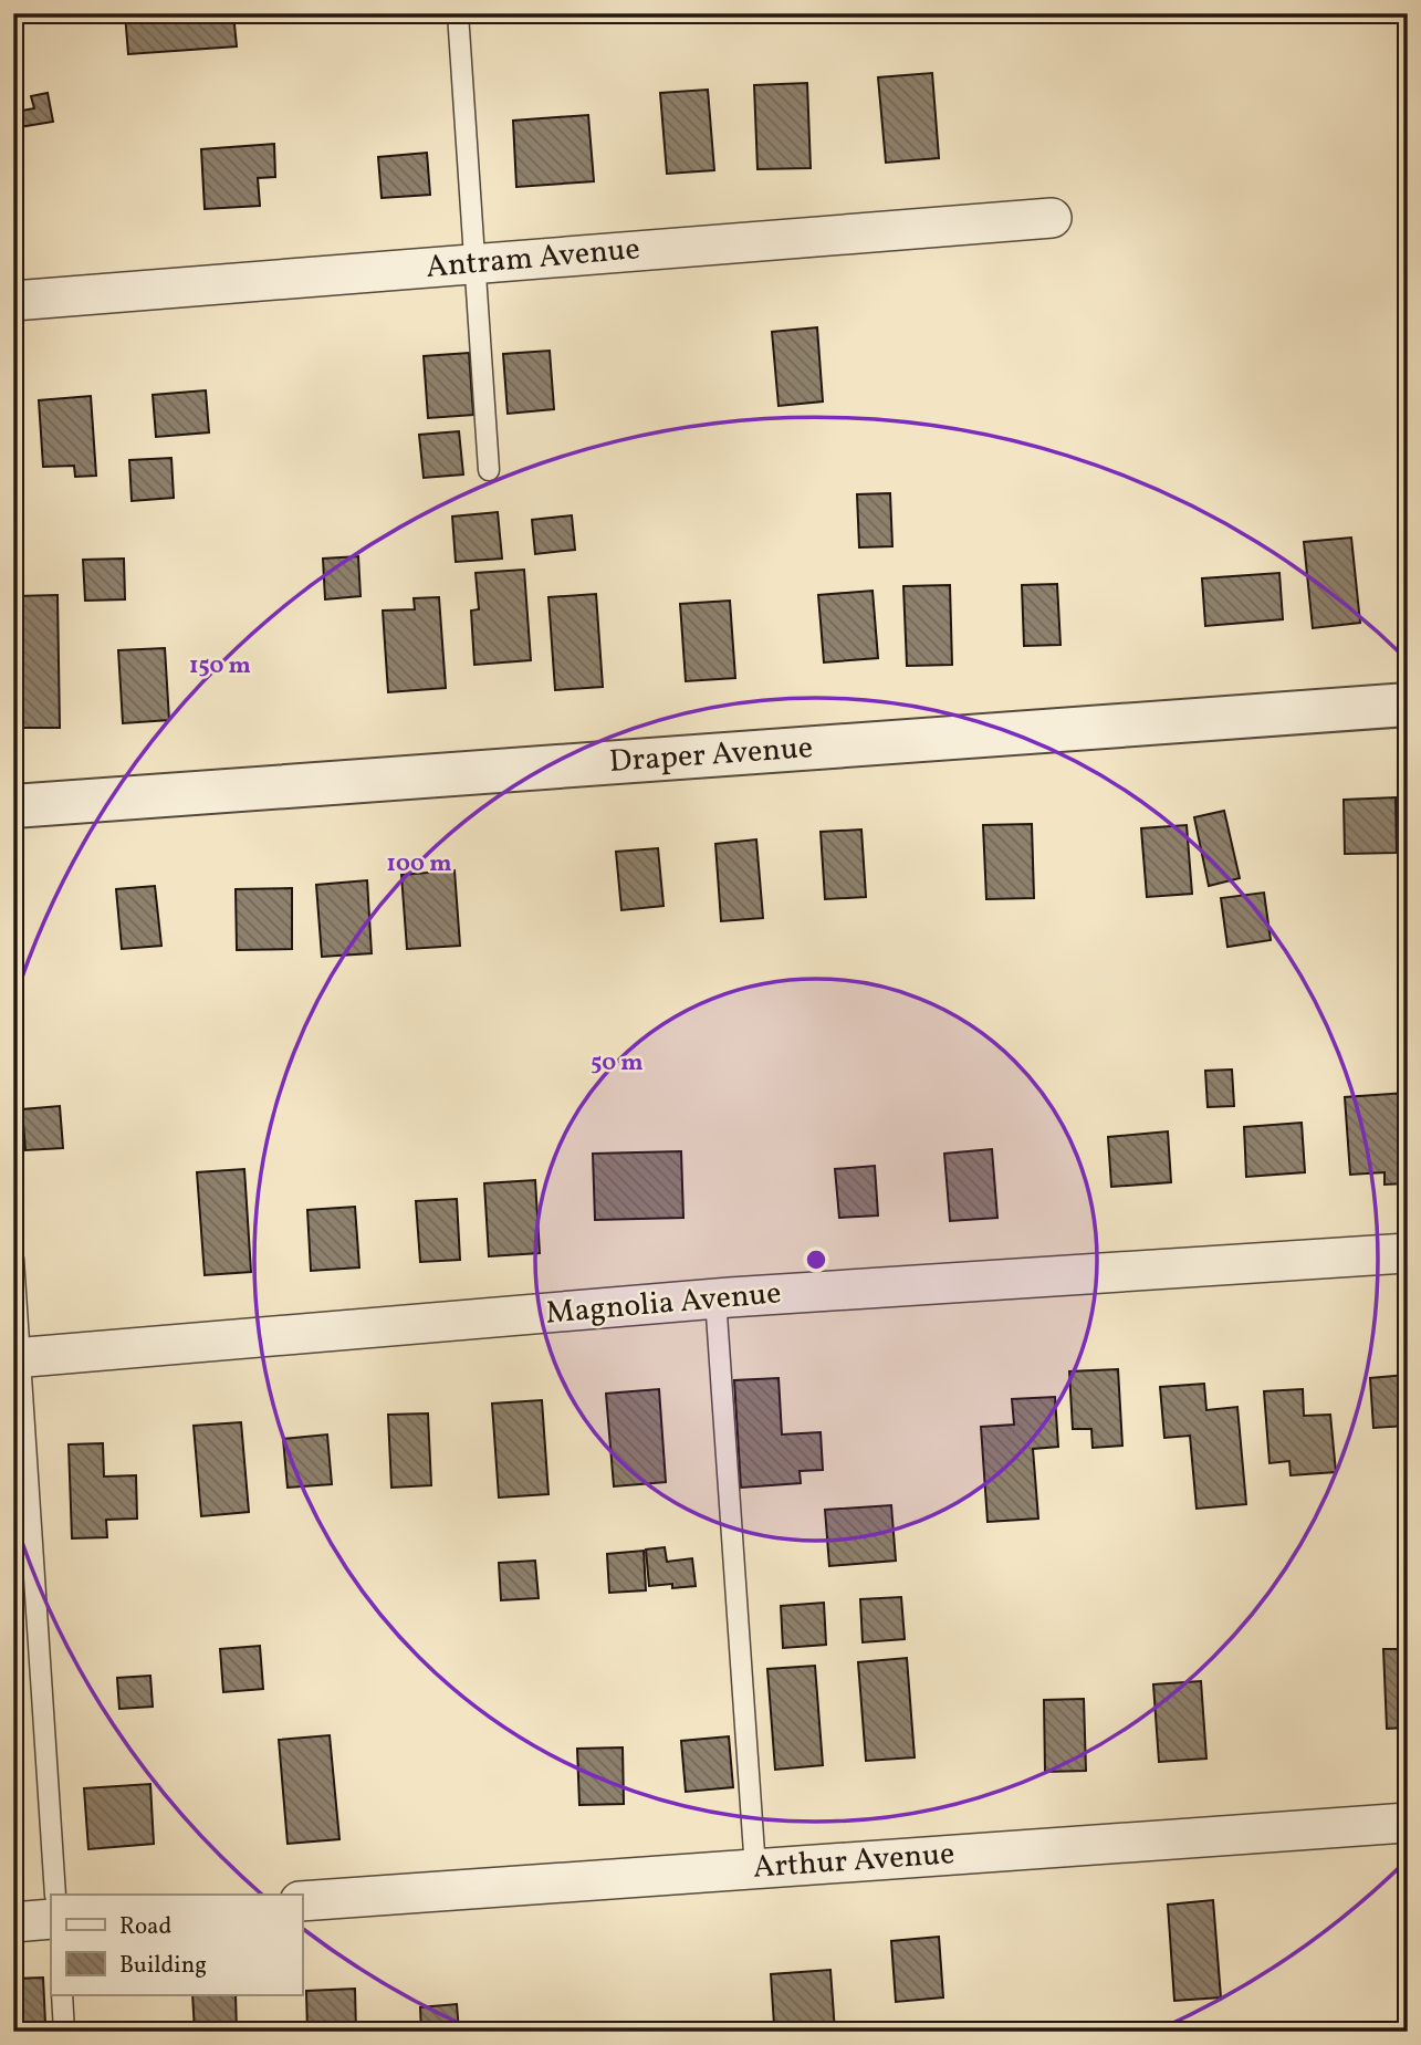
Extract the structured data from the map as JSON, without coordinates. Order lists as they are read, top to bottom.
{
  "streets": {
    "street": [
      "Antram Avenue",
      "Draper Avenue",
      "Magnolia Avenue",
      "Arthur Avenue"
    ]
  },
  "legend": ["Road", "Building"],
  "rings": ["150 m", "100 m", "50 m"]
}
